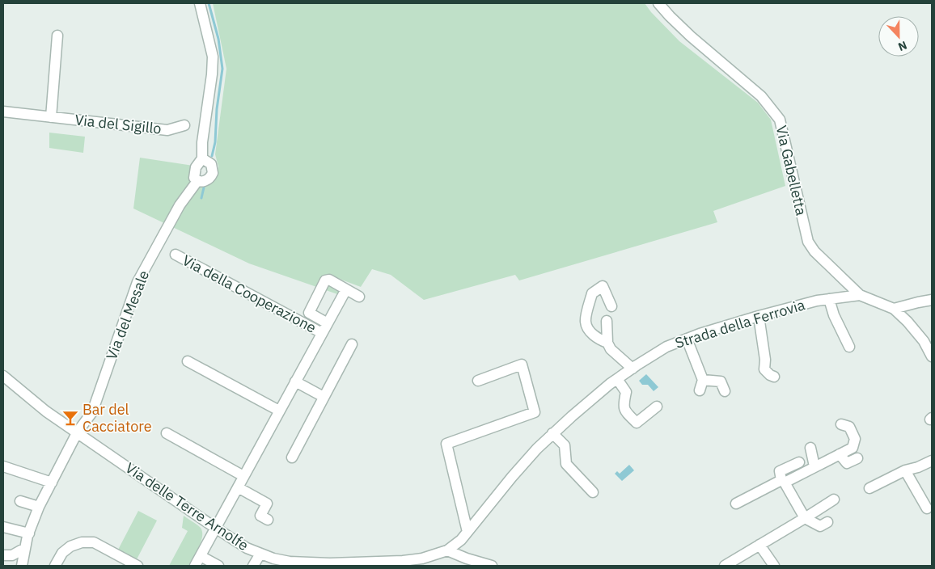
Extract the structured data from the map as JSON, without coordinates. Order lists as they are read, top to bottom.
{
  "streets": {
    "street": [
      "Via del Sigillo",
      "Via Gabelletta",
      "Via della Cooperazione",
      "Via del Mesale",
      "Strada della Ferrovia",
      "Via delle Terre Arnolfe"
    ]
  },
  "crossings": [
    ["Via Gabelletta", "Strada della Ferrovia"],
    ["Via della Cooperazione", "Via delle Terre Arnolfe"],
    ["Via del Mesale", "Via delle Terre Arnolfe"],
    ["Strada della Ferrovia", "Via delle Terre Arnolfe"]
  ],
  "places": {
    "bar": ["Bar del Cacciatore"]
  },
  "north": "bottom"
}
